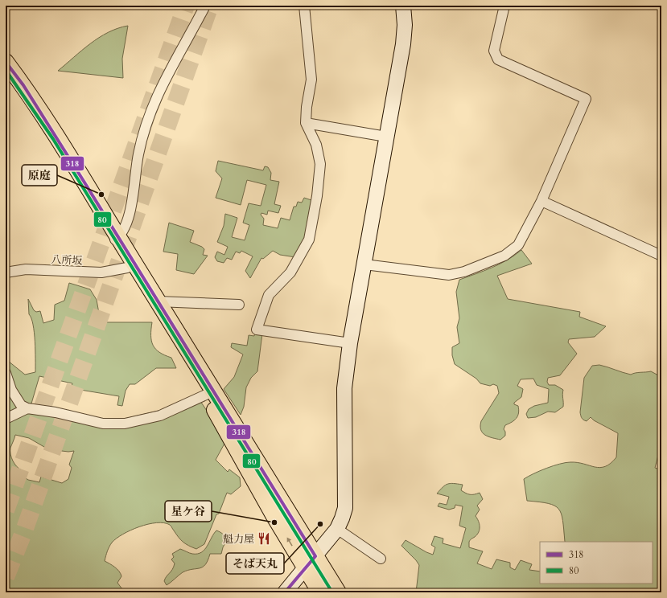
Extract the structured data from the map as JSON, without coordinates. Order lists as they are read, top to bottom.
{
  "streets": {
    "street": ["八所坂"]
  },
  "places": {
    "other": ["原庭", "星ケ谷", "そば天丸"],
    "restaurant": ["魁力屋"]
  },
  "lines": ["transit line 318", "transit line 80"],
  "legend": ["318", "80"]
}
